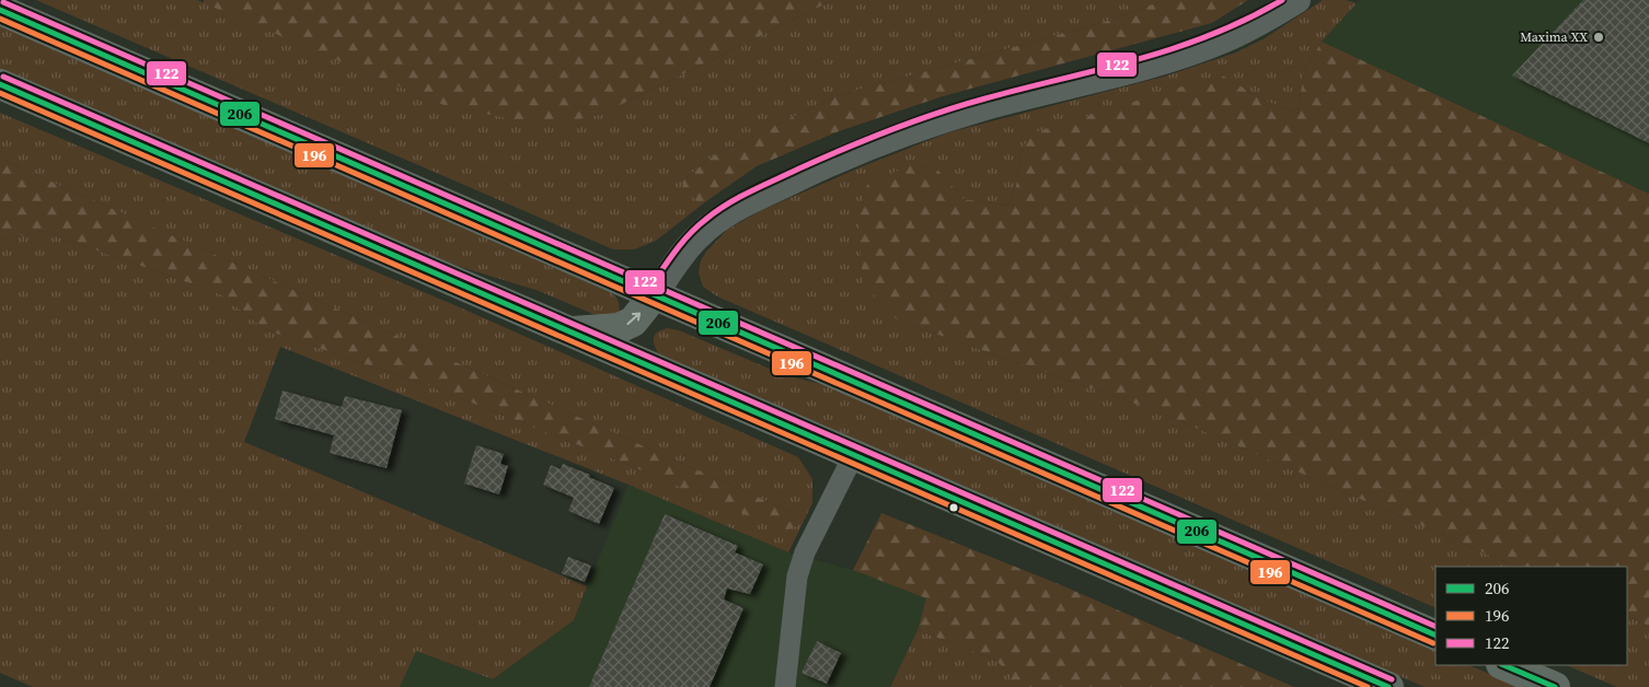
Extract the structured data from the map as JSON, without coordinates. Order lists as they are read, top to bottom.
{
  "places": ["Maxima XX"],
  "lines": ["transit line 122", "transit line 206", "transit line 196"],
  "legend": ["206", "196", "122"]
}
